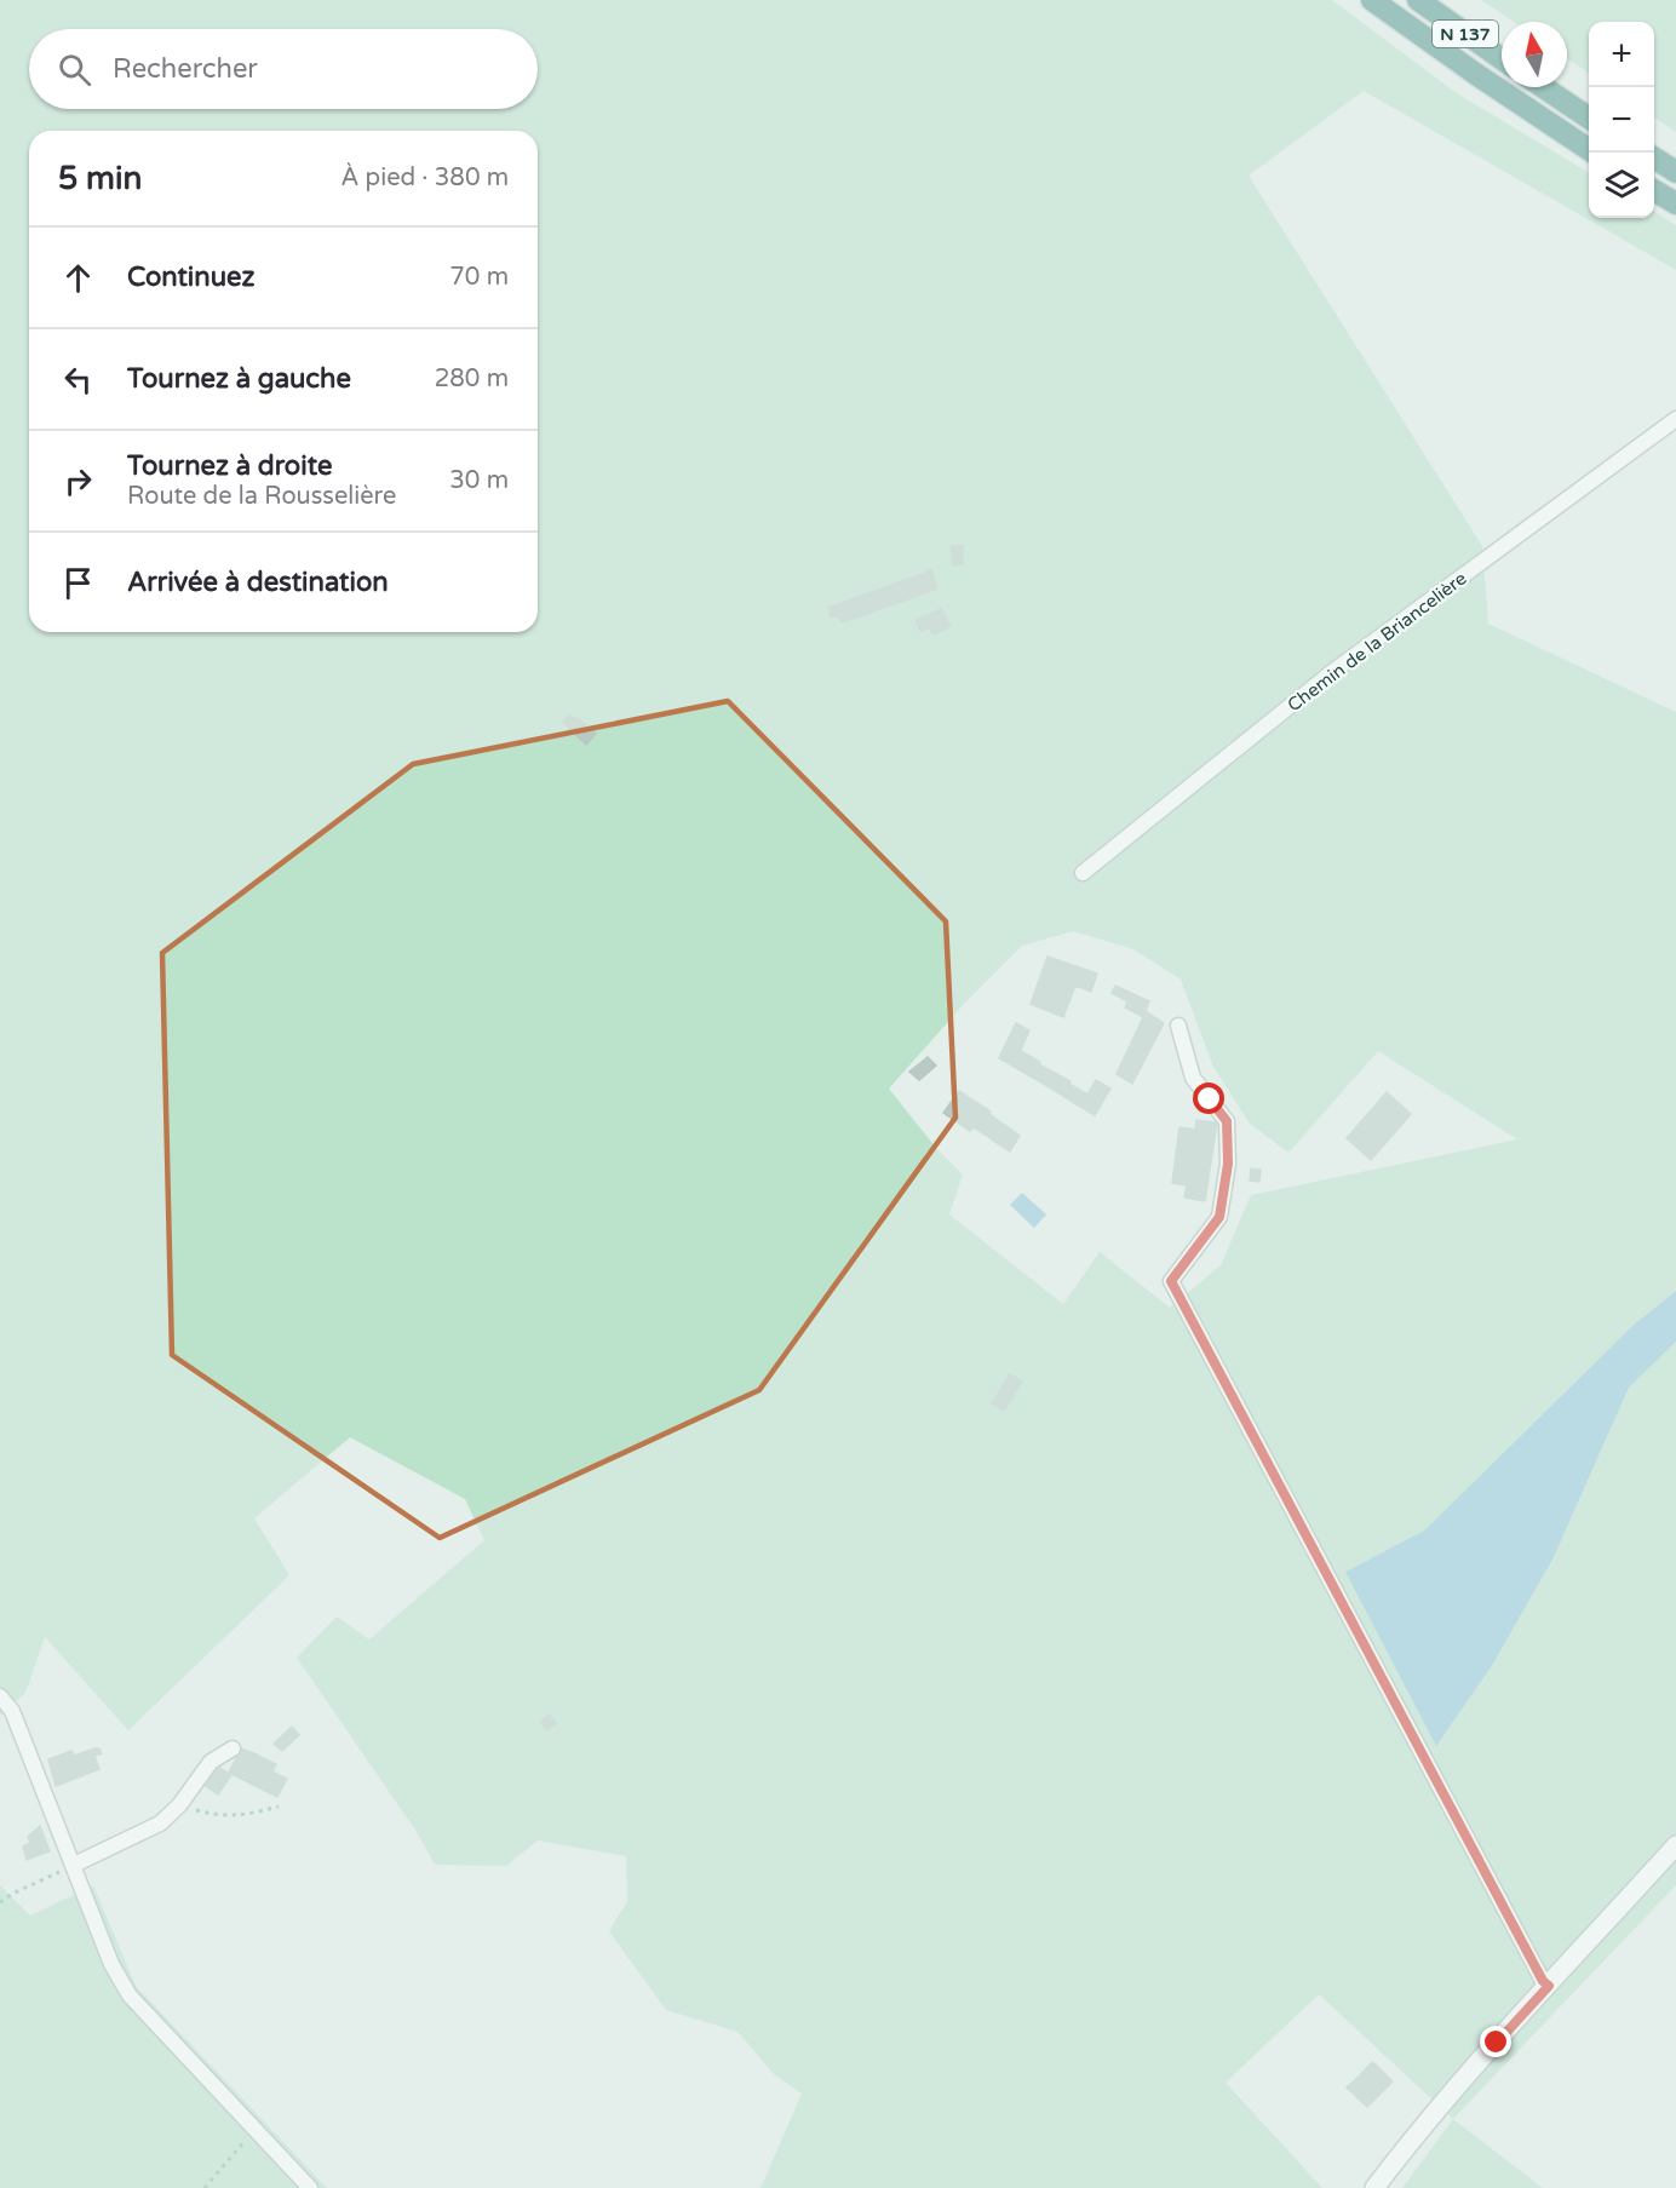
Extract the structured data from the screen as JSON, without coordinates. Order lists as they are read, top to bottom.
{
  "streets": {
    "highway": ["N 137"],
    "street": ["Chemin de la Briancelière"]
  },
  "north": "top",
  "page": {
    "map_buttons": ["+", "−"],
    "search": "Rechercher",
    "heading": ["5 min", "À pied · 380 m"],
    "list": [
      ["Continuez", "70 m"],
      ["Tournez à gauche", "280 m"],
      ["Tournez à droite", "Route de la Rousselière", "30 m"],
      "Arrivée à destination"
    ]
  }
}
